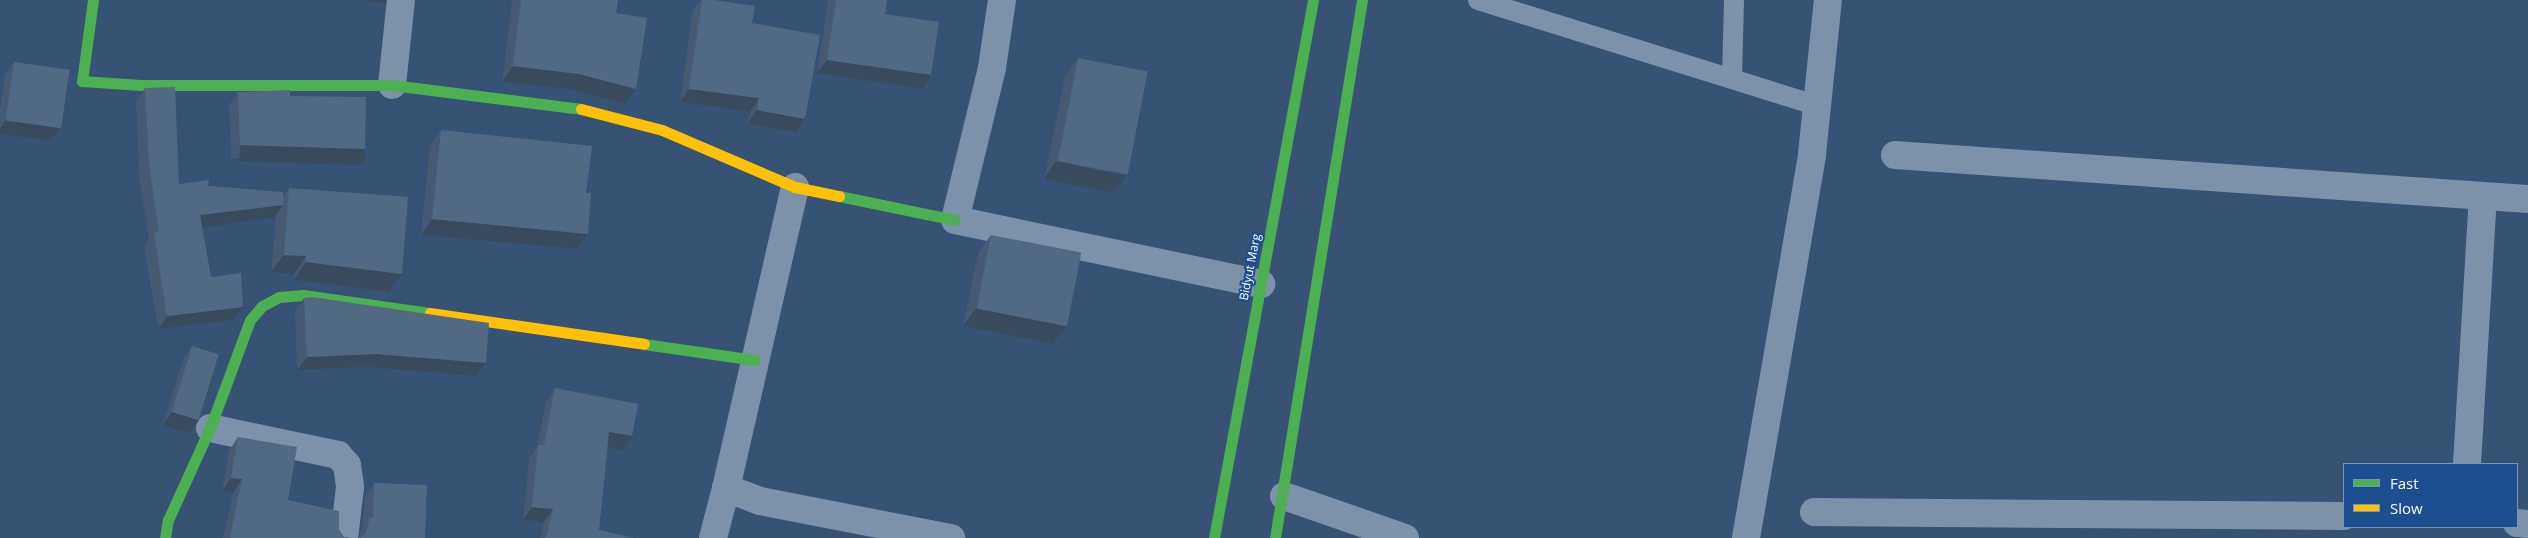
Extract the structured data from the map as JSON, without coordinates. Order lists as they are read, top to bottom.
{
  "streets": {
    "street": ["Bidyut Marg"]
  },
  "legend": ["Fast", "Slow"]
}
